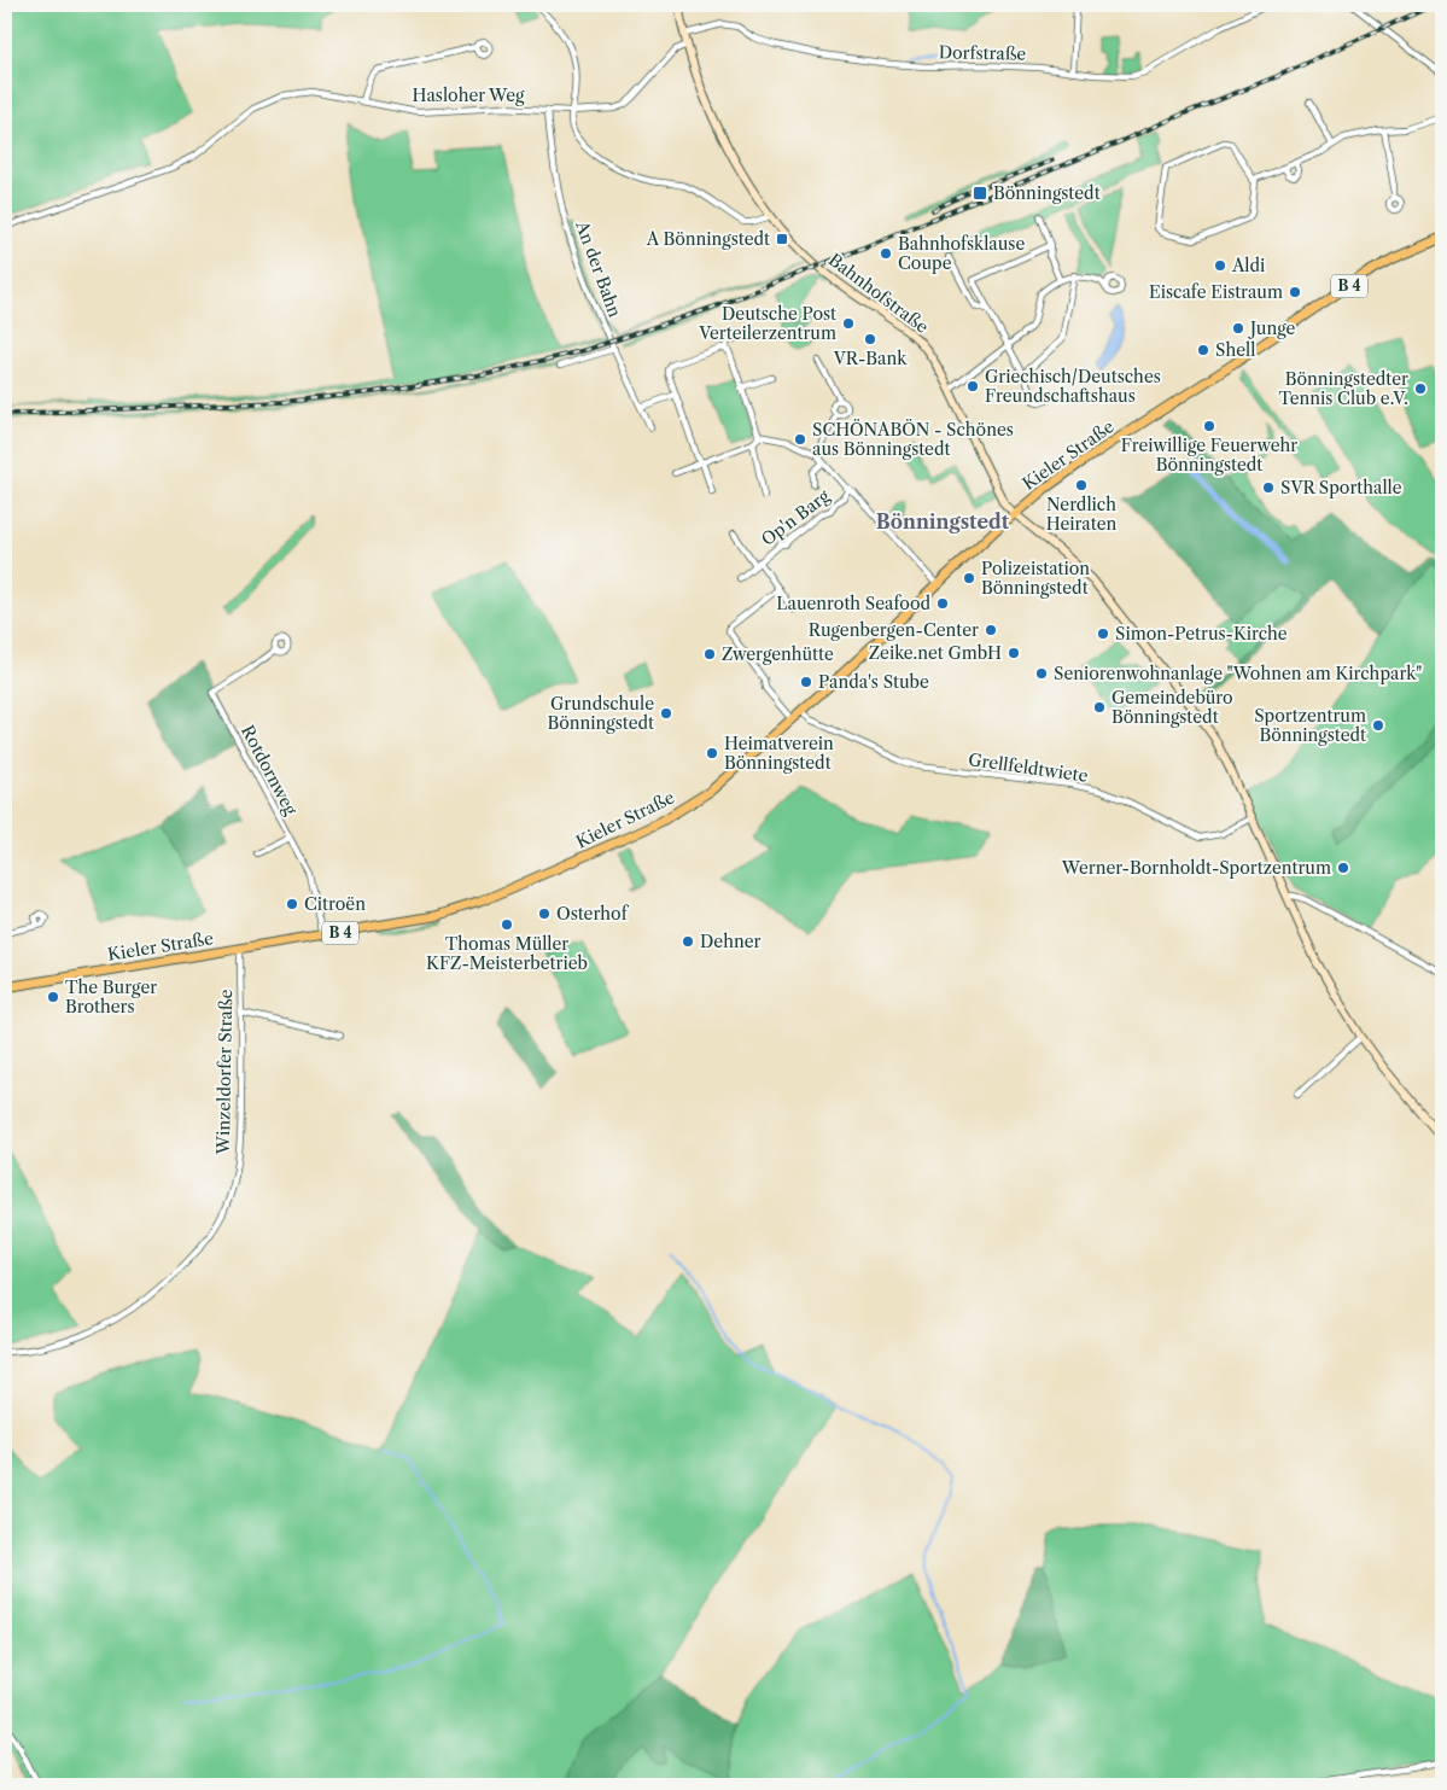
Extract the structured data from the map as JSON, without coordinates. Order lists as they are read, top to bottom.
{
  "streets": {
    "main road": ["B 4", "Bahnhofstraße", "Kieler Straße"],
    "street": [
      "Dorfstraße",
      "Hasloher Weg",
      "An der Bahn",
      "Op'n Barg",
      "Grellfeldtwiete",
      "Rotdornweg",
      "Winzeldorfer Straße"
    ]
  },
  "crossings": [
    ["Dorfstraße", "Bahnhofstraße"],
    ["Hasloher Weg", "An der Bahn"],
    ["Hasloher Weg", "Bahnhofstraße"],
    ["Bahnhofstraße", "Kieler Straße"],
    ["Bahnhofstraße", "Grellfeldtwiete"],
    ["Kieler Straße", "Grellfeldtwiete"],
    ["Kieler Straße", "Rotdornweg"],
    ["Kieler Straße", "Winzeldorfer Straße"]
  ],
  "districts": ["Bönningstedt"],
  "places": {
    "transit": ["Bönningstedt", "A Bönningstedt"],
    "other": [
      "Bahnhofsklause Coupe",
      "Aldi",
      "Eiscafe Eistraum",
      "Deutsche Post Verteilerzentrum",
      "Junge",
      "VR-Bank",
      "Shell",
      "Griechisch/Deutsches Freundschaftshaus",
      "Bönningstedter Tennis Club e.V.",
      "Freiwillige Feuerwehr Bönningstedt",
      "SCHÖNABÖN - Schönes aus Bönningstedt",
      "Nerdlich Heiraten",
      "SVR Sporthalle",
      "Polizeistation Bönningstedt",
      "Lauenroth Seafood",
      "Rugenbergen-Center",
      "Simon-Petrus-Kirche",
      "Zeike.net GmbH",
      "Zwergenhütte",
      "Seniorenwohnanlage \"Wohnen am Kirchpark\"",
      "Panda's Stube",
      "Gemeindebüro Bönningstedt",
      "Grundschule Bönningstedt",
      "Sportzentrum Bönningstedt",
      "Heimatverein Bönningstedt",
      "Werner-Bornholdt-Sportzentrum",
      "Citroën",
      "Osterhof",
      "Thomas Müller KFZ-Meisterbetrieb",
      "Dehner",
      "The Burger Brothers"
    ]
  }
}
